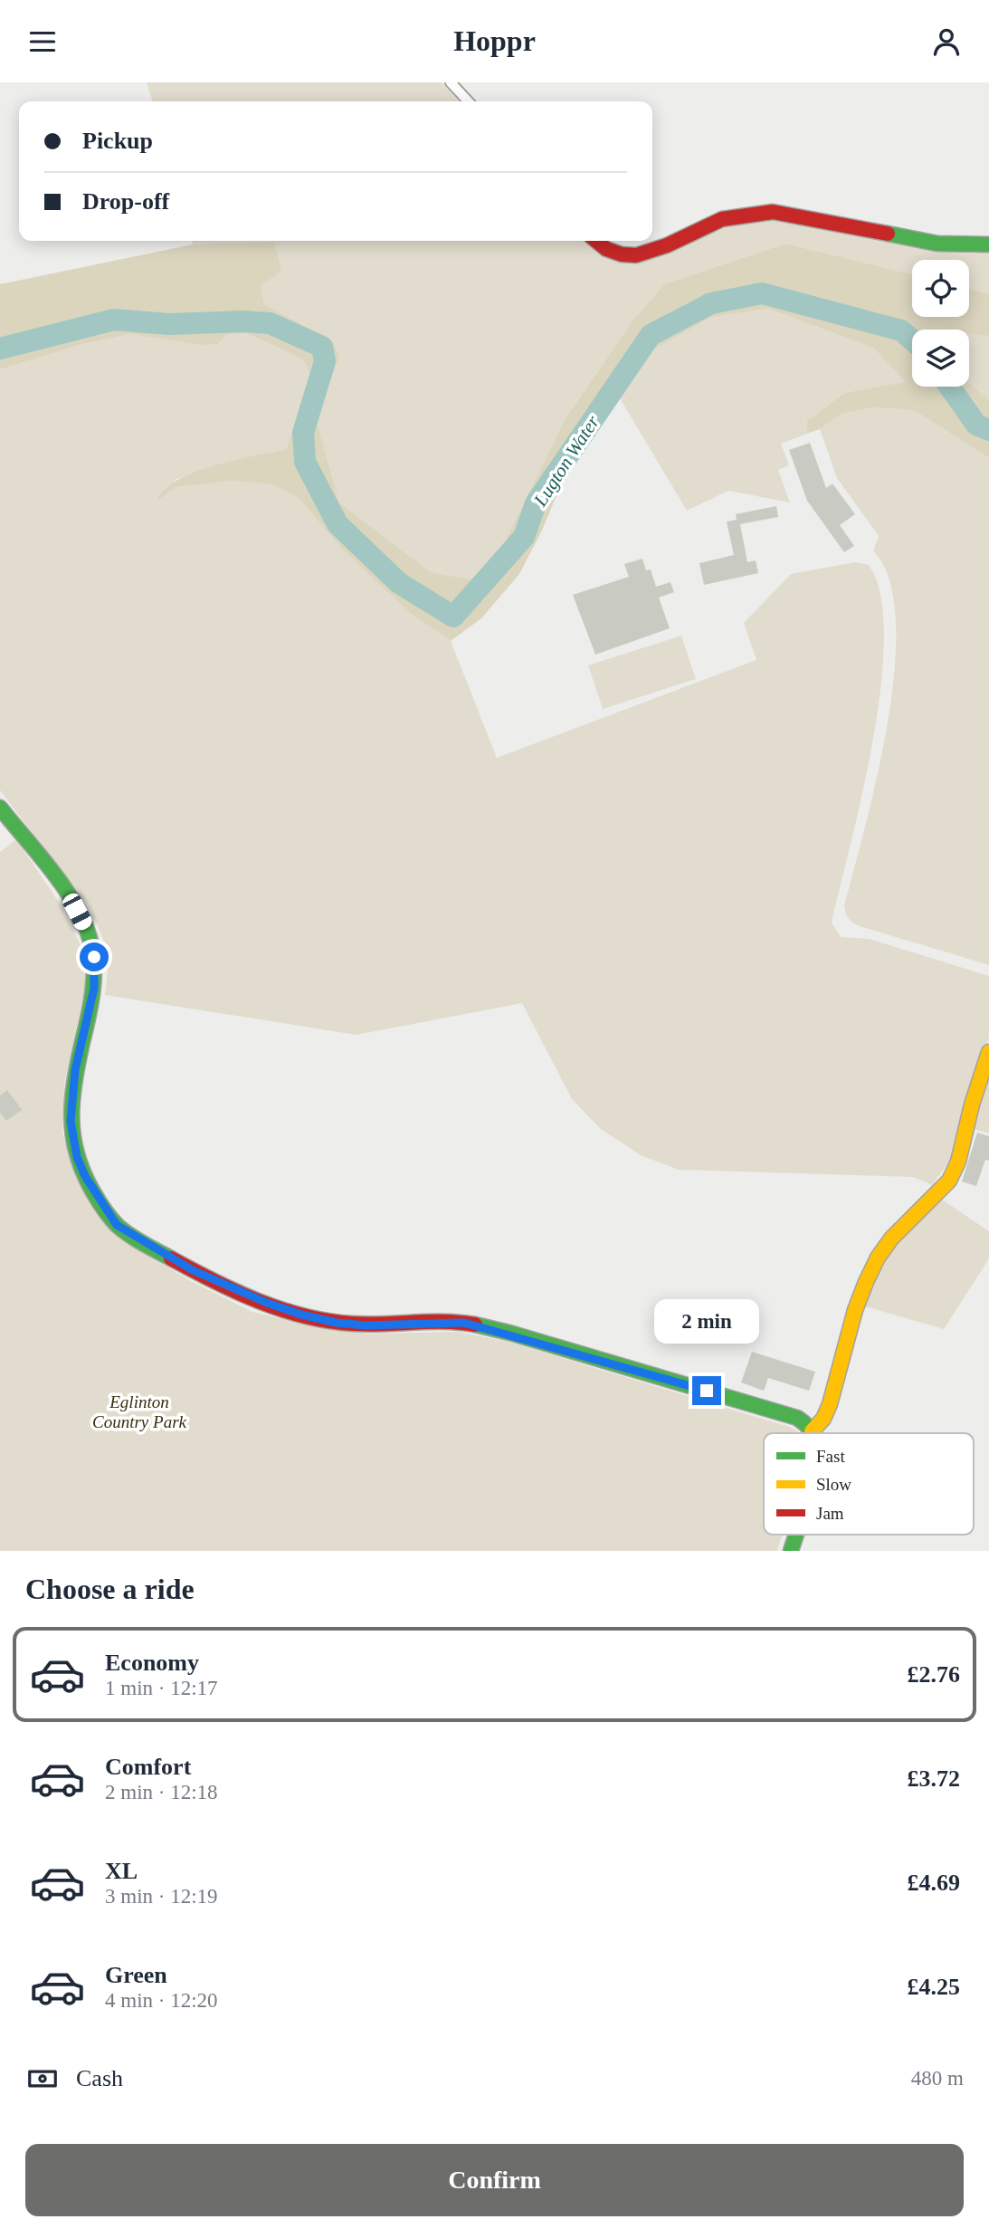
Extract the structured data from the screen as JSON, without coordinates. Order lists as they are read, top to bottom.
{
  "water": ["Lugton Water"],
  "parks": ["Eglinton Country Park"],
  "legend": ["Fast", "Slow", "Jam"],
  "page": {
    "header": "Hoppr",
    "banner": ["Pickup", "Drop-off"],
    "bubble": "2 min",
    "heading": "Choose a ride",
    "list": [
      {
        "name": "Economy",
        "note": "1 min · 12:17",
        "value": "£2.76"
      },
      {
        "name": "Comfort",
        "note": "2 min · 12:18",
        "value": "£3.72"
      },
      {
        "name": "XL",
        "note": "3 min · 12:19",
        "value": "£4.69"
      },
      {
        "name": "Green",
        "note": "4 min · 12:20",
        "value": "£4.25"
      }
    ],
    "pay": ["Cash", "480 m"],
    "buttons": "Confirm"
  }
}
